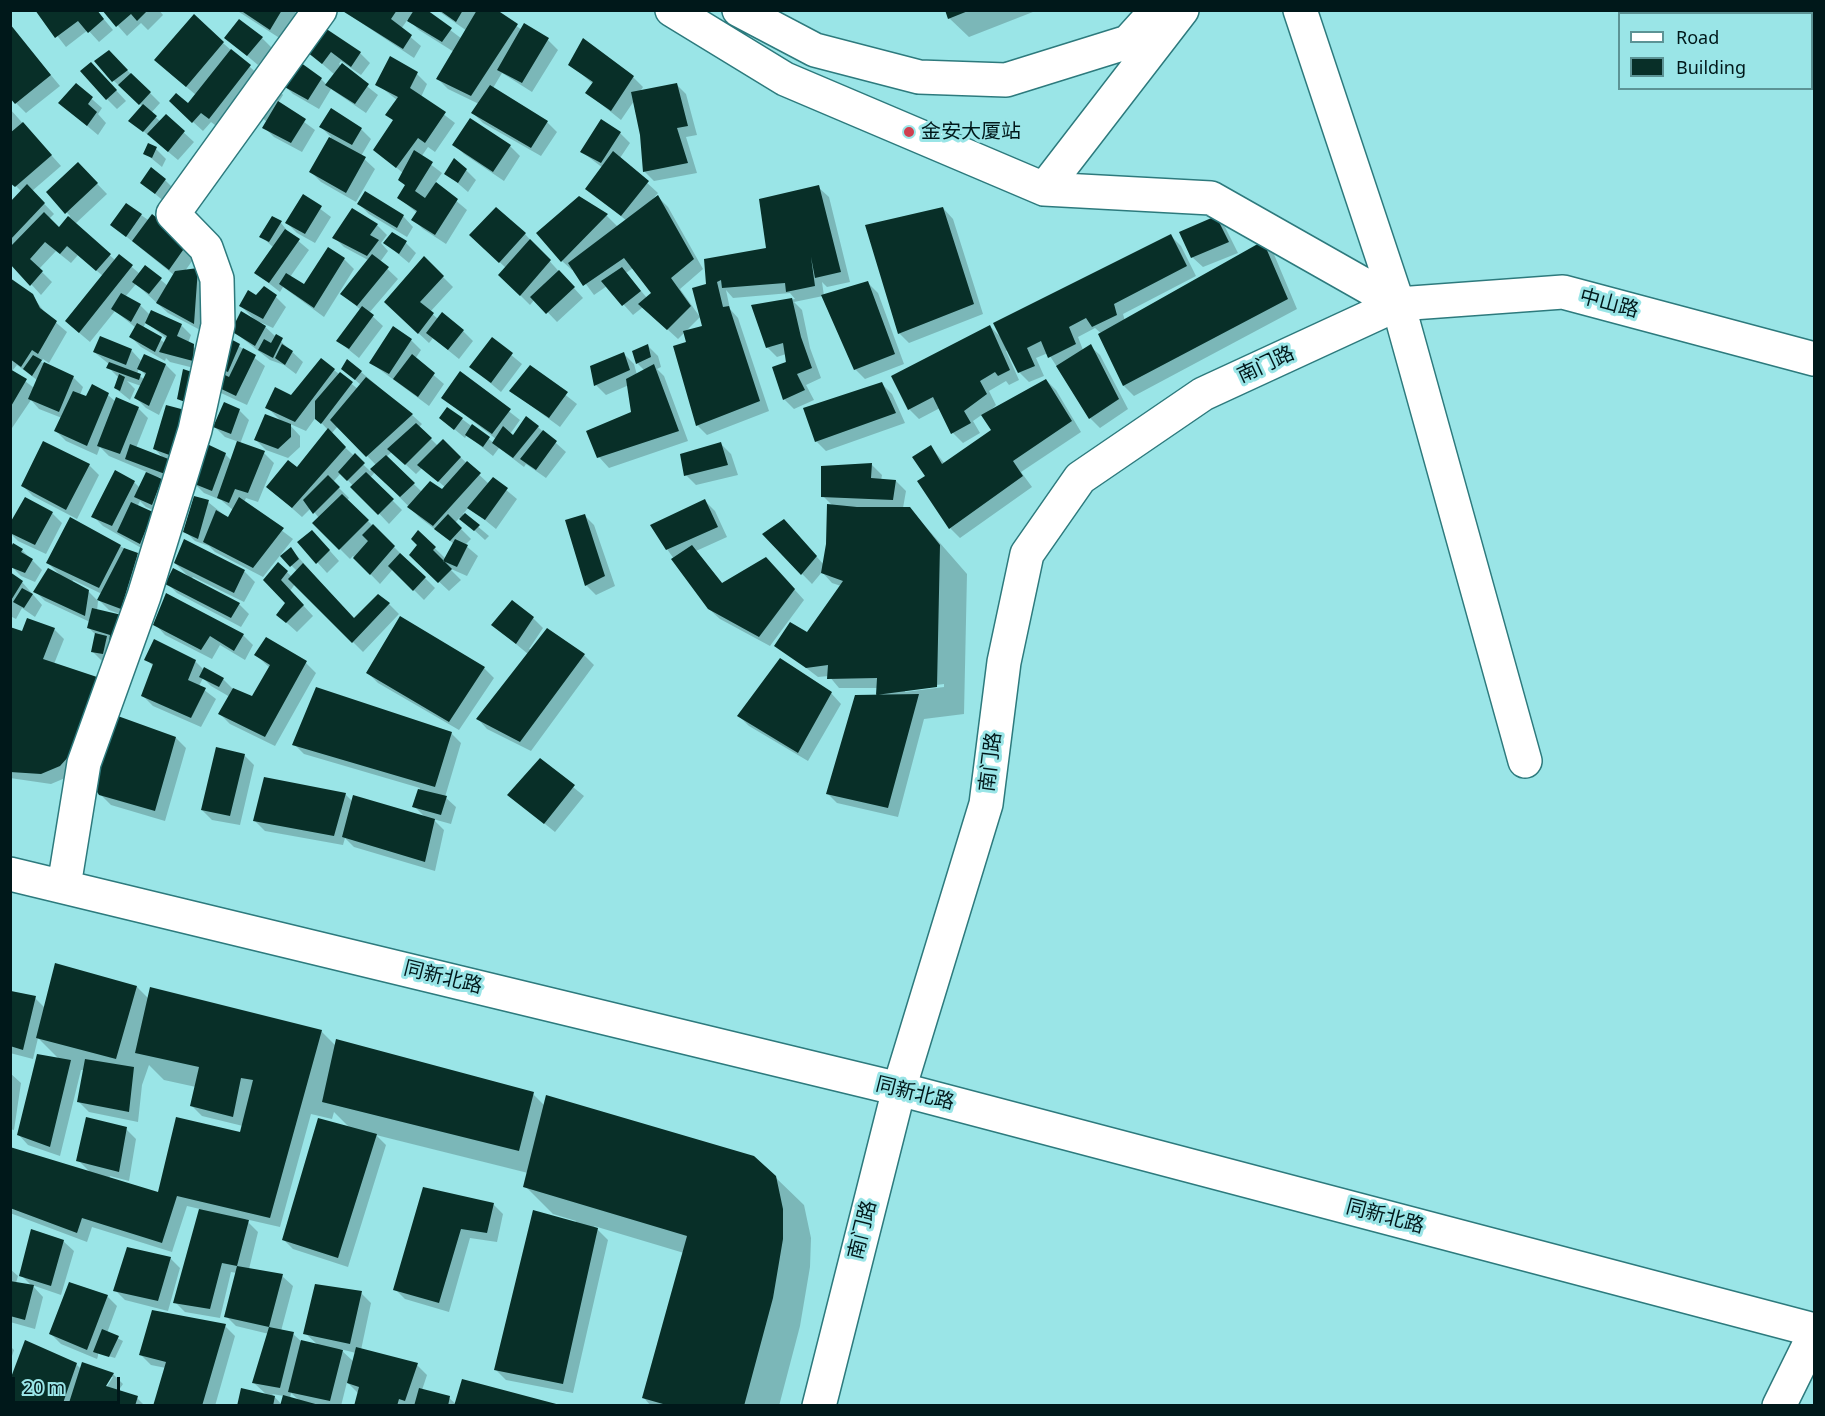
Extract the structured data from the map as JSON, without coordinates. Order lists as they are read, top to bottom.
{
  "streets": {
    "main road": ["中山路", "南门路", "同新北路"]
  },
  "crossings": [
    ["中山路", "南门路"],
    ["南门路", "同新北路"]
  ],
  "places": ["金安大厦站"],
  "legend": ["Road", "Building"],
  "scale_bar": "20 m"
}
